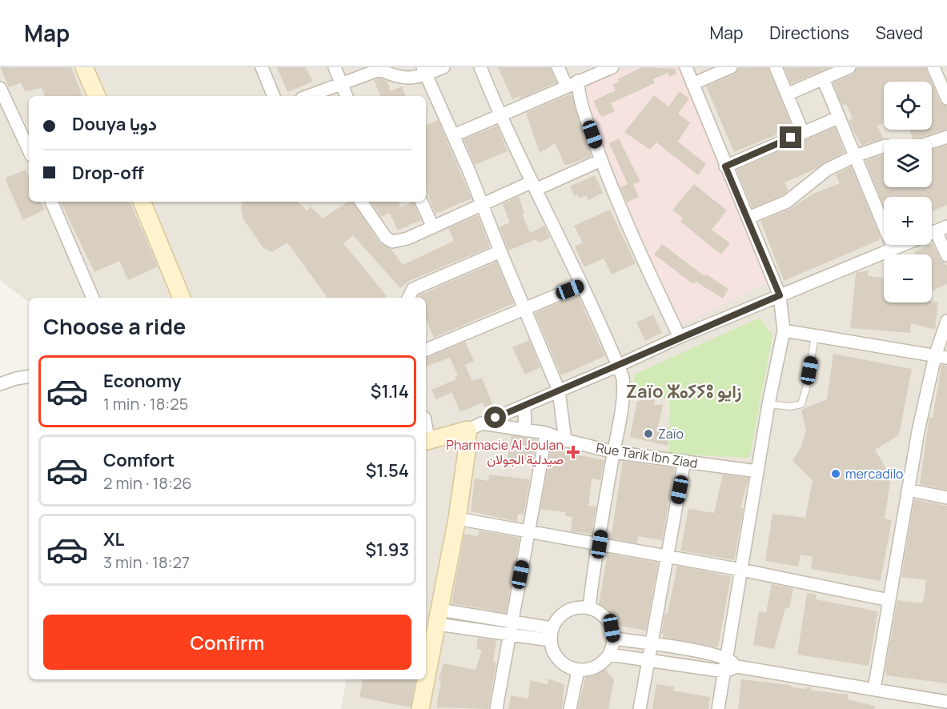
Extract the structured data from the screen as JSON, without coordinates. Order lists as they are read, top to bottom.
{
  "streets": {
    "street": ["Rue Tarik Ibn Ziad"]
  },
  "districts": ["Zaïo ⵣⴰⵢⵢⵓ زايو"],
  "places": {
    "other": ["Zaïo", "mercadilo"],
    "health": ["Pharmacie Al Joulan صيدلية الجولان"]
  },
  "page": {
    "header": "Map",
    "nav": ["Map", "Directions", "Saved"],
    "map_buttons": ["+", "−"],
    "banner": ["Douya دويا", "Drop-off"],
    "heading": "Choose a ride",
    "list": [
      {
        "name": "Economy",
        "note": "1 min · 18:25",
        "value": "$1.14"
      },
      {
        "name": "Comfort",
        "note": "2 min · 18:26",
        "value": "$1.54"
      },
      {
        "name": "XL",
        "note": "3 min · 18:27",
        "value": "$1.93"
      }
    ],
    "buttons": "Confirm"
  }
}
